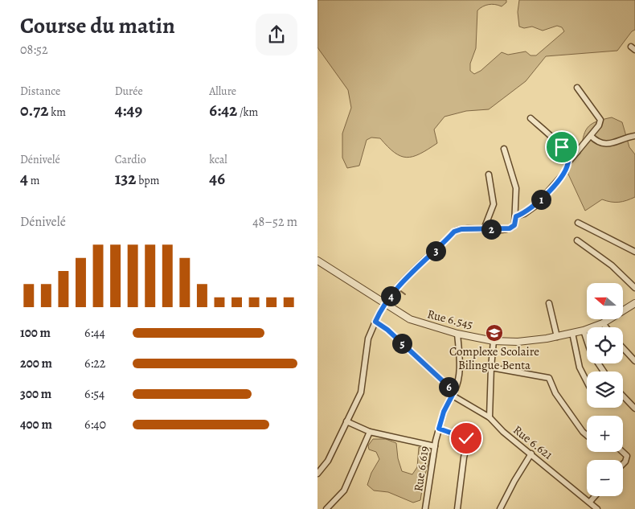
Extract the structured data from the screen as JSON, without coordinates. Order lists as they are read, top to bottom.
{
  "streets": {
    "street": ["Rue 6.545", "Rue 6.621", "Rue 6.619"]
  },
  "crossings": [
    ["Rue 6.545", "Rue 6.619"],
    ["Rue 6.621", "Rue 6.619"]
  ],
  "places": {
    "school or university": ["Complexe Scolaire Bilingue Benta"]
  },
  "north": "left",
  "page": {
    "heading": ["Course du matin", "08:52"],
    "stats": [
      ["Distance", "0.72 km"],
      ["Durée", "4:49"],
      ["Allure", "6:42 /km"],
      ["Dénivelé", "4 m"],
      ["Cardio", "132 bpm"],
      ["kcal", "46"]
    ],
    "pins": [
      "1",
      "2",
      "3",
      "4",
      "5",
      "6"
    ],
    "chart": ["Dénivelé", "48–52 m"],
    "map_buttons": ["+", "−"],
    "list": [
      {
        "name": "100 m",
        "note": "6:44"
      },
      {
        "name": "200 m",
        "note": "6:22"
      },
      {
        "name": "300 m",
        "note": "6:54"
      },
      {
        "name": "400 m",
        "note": "6:40"
      }
    ]
  }
}
